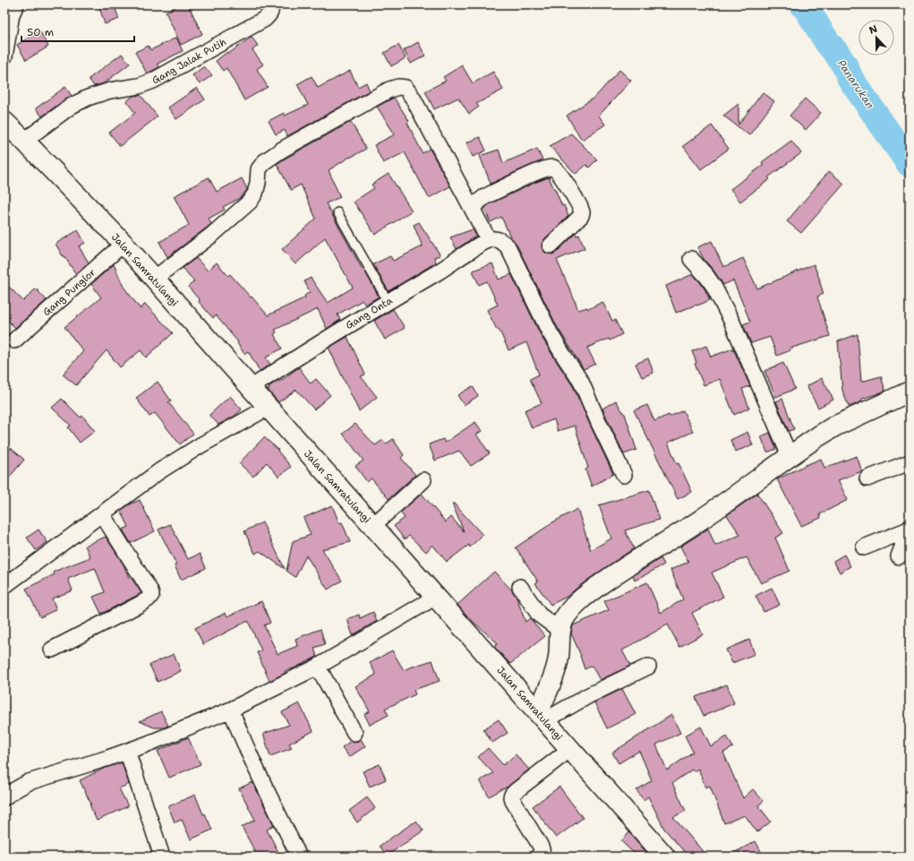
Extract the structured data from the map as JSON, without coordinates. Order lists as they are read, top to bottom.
{
  "streets": {
    "main road": ["Jalan Samratulangi"],
    "street": ["Gang Jalak Putih", "Gang Punglor", "Gang Onta"]
  },
  "crossings": [
    ["Gang Jalak Putih", "Jalan Samratulangi"],
    ["Jalan Samratulangi", "Gang Punglor"],
    ["Jalan Samratulangi", "Gang Onta"]
  ],
  "water": ["Panarukan"],
  "scale_bar": "50 m",
  "north": "top"
}
